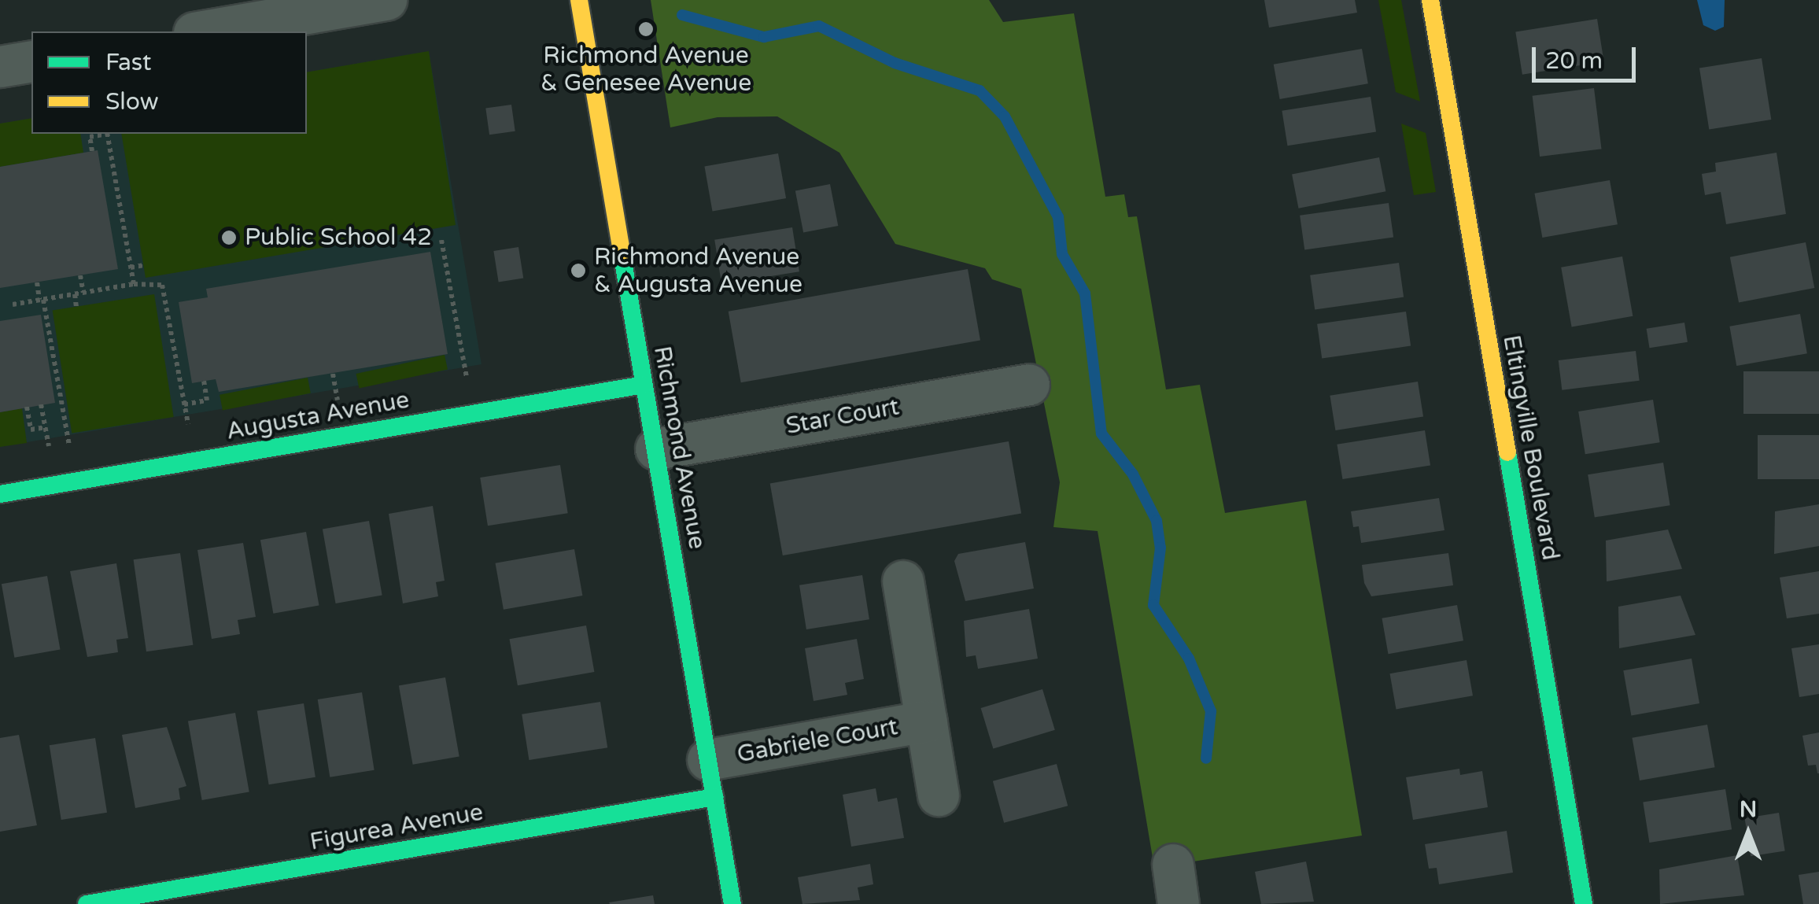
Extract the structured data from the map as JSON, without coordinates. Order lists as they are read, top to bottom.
{
  "streets": {
    "street": [
      "Augusta Avenue",
      "Star Court",
      "Richmond Avenue",
      "Eltingville Boulevard",
      "Gabriele Court",
      "Figurea Avenue"
    ]
  },
  "crossings": [
    ["Augusta Avenue", "Richmond Avenue"],
    ["Star Court", "Richmond Avenue"],
    ["Richmond Avenue", "Gabriele Court"],
    ["Richmond Avenue", "Figurea Avenue"],
    ["Gabriele Court", "Figurea Avenue"]
  ],
  "places": ["Richmond Avenue & Genesee Avenue", "Public School 42", "Richmond Avenue & Augusta Avenue"],
  "legend": ["Fast", "Slow"],
  "scale_bar": "20 m",
  "north": "top"
}
